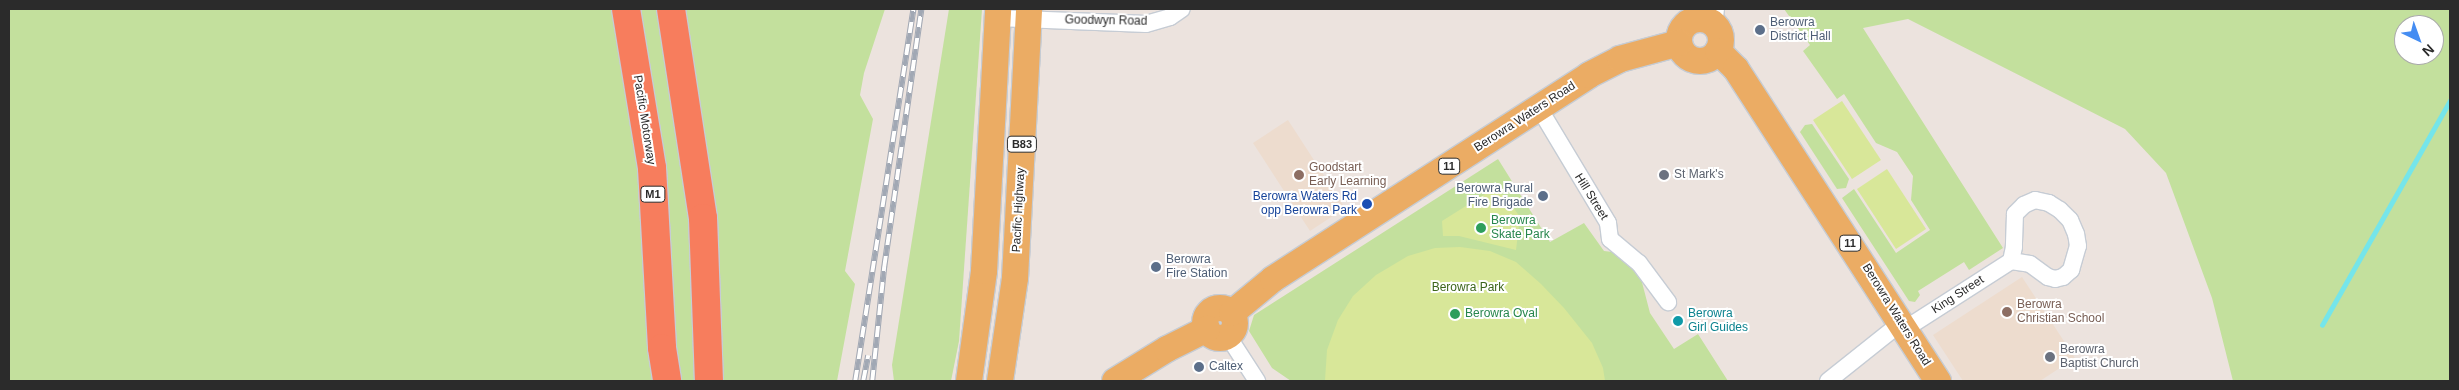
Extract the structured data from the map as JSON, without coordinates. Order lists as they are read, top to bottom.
{
  "streets": {
    "highway": ["Pacific Motorway", "M1"],
    "main road": [
      "Berowra Waters Road",
      "B83",
      "11",
      "Pacific Highway"
    ],
    "street": ["Goodwyn Road", "Hill Street", "King Street"]
  },
  "crossings": [
    ["Goodwyn Road", "B83"],
    ["Goodwyn Road", "Pacific Highway"],
    ["Berowra Waters Road", "Hill Street"],
    ["Berowra Waters Road", "King Street"]
  ],
  "parks": ["Berowra Park"],
  "places": [
    "Berowra District Hall",
    "Goodstart Early Learning",
    "St Mark's",
    "Berowra Rural Fire Brigade",
    "Berowra Waters Rd opp Berowra Park",
    "Berowra Skate Park",
    "Berowra Fire Station",
    "Berowra Christian School",
    "Berowra Oval",
    "Berowra Girl Guides",
    "Berowra Baptist Church",
    "Caltex"
  ],
  "north": "bottom right"
}
